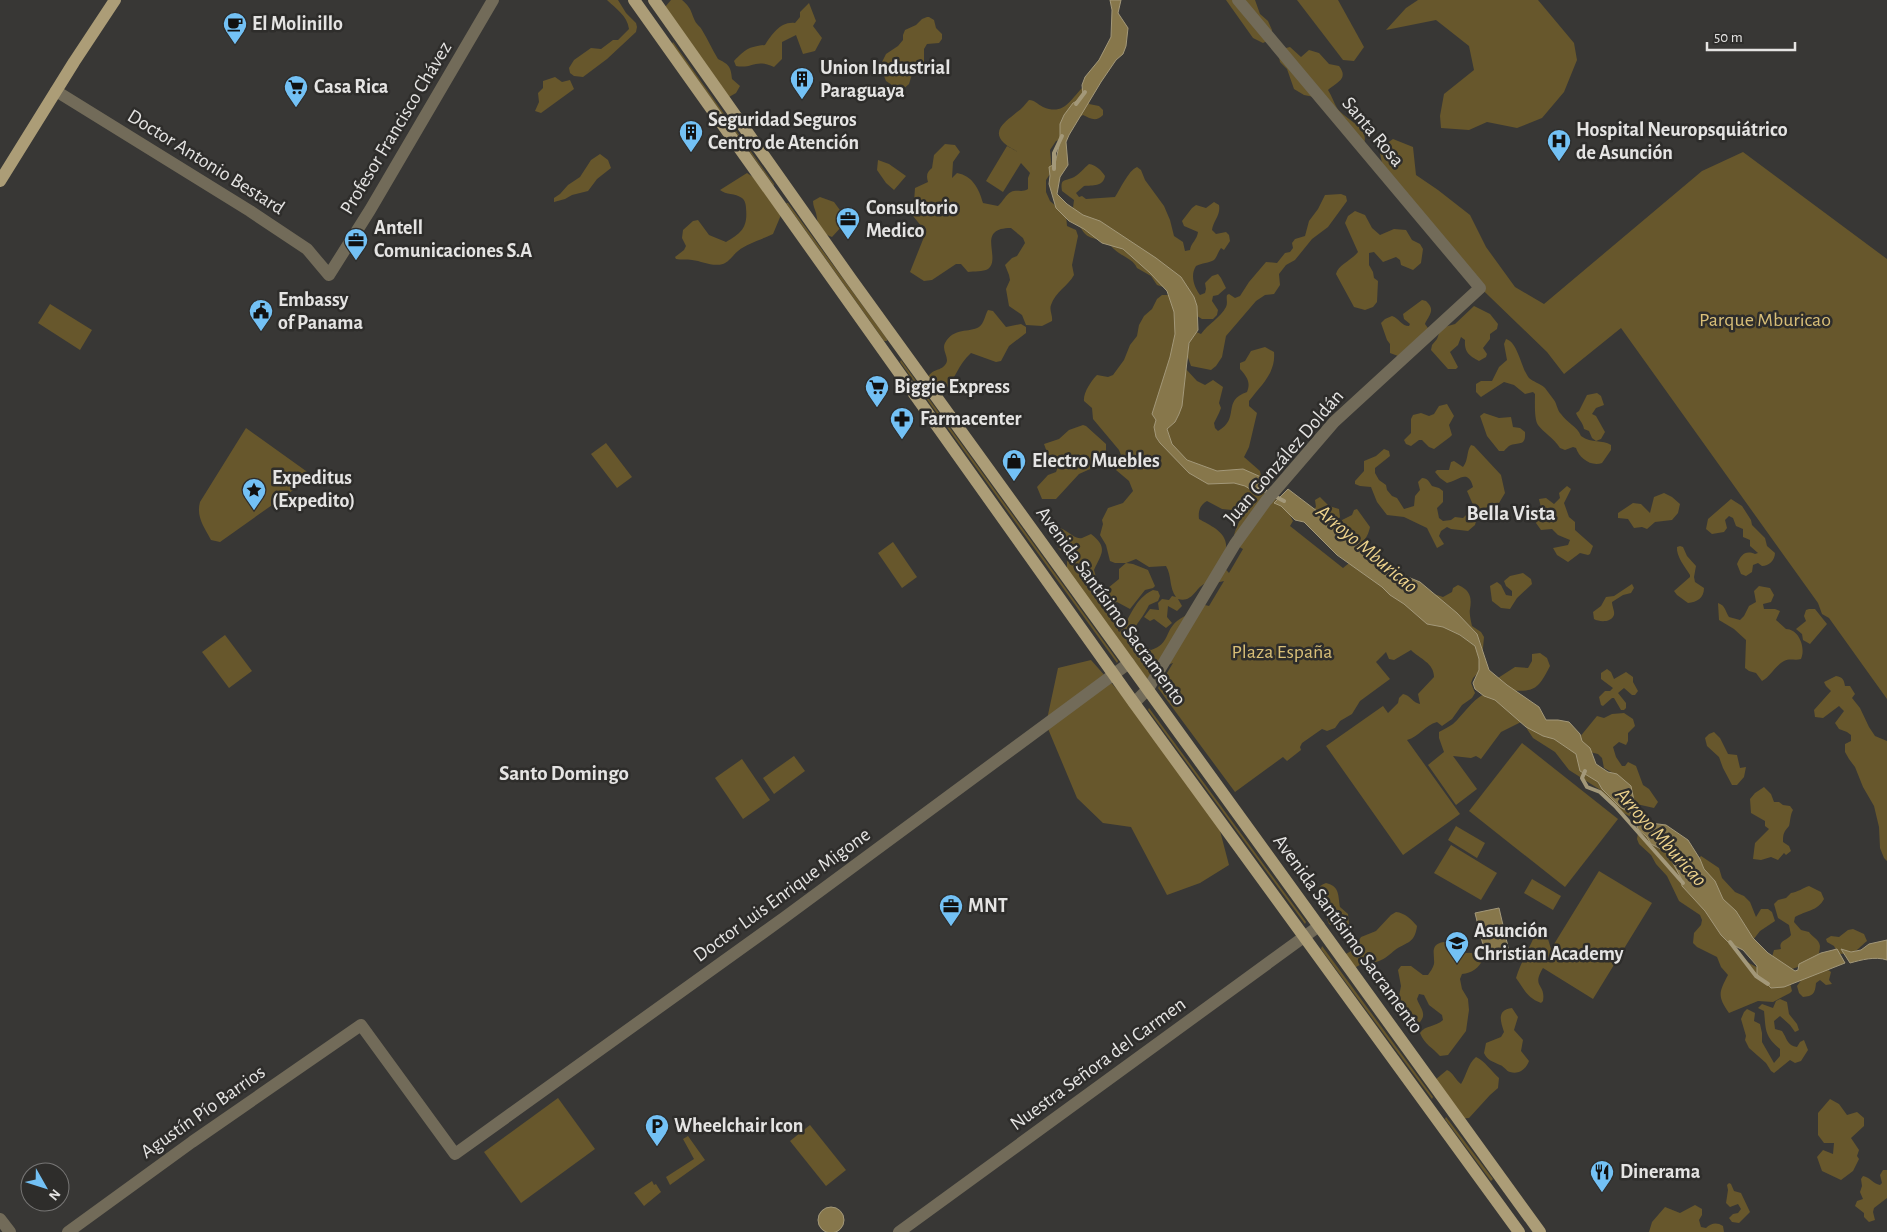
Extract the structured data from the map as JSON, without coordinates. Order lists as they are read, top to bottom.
{
  "streets": {
    "main road": ["Avenida Santísimo Sacramento"],
    "street": [
      "Profesor Francisco Chávez",
      "Santa Rosa",
      "Doctor Antonio Bestard",
      "Juan González Doldán",
      "Doctor Luis Enrique Migone",
      "Nuestra Señora del Carmen",
      "Agustín Pío Barrios"
    ]
  },
  "crossings": [
    ["Profesor Francisco Chávez", "Doctor Antonio Bestard"],
    ["Santa Rosa", "Juan González Doldán"],
    ["Juan González Doldán", "Avenida Santísimo Sacramento"],
    ["Avenida Santísimo Sacramento", "Doctor Luis Enrique Migone"],
    ["Avenida Santísimo Sacramento", "Nuestra Señora del Carmen"],
    ["Doctor Luis Enrique Migone", "Agustín Pío Barrios"]
  ],
  "districts": ["Bella Vista", "Santo Domingo"],
  "water": ["Arroyo Mburicao"],
  "parks": ["Parque Mburicao", "Plaza España"],
  "places": {
    "cafe": ["El Molinillo"],
    "building": ["Union Industrial Paraguaya", "Seguridad Seguros Centro de Atención"],
    "supermarket": ["Casa Rica", "Biggie Express"],
    "hospital": ["Hospital Neuropsquiátrico de Asunción"],
    "office": ["Consultorio Medico", "Antell Comunicaciones S.A", "MNT"],
    "public building": ["Embassy of Panama"],
    "pharmacy": ["Farmacenter"],
    "shop": ["Electro Muebles"],
    "place": ["Expeditus (Expedito)"],
    "school or university": ["Asunción Christian Academy"],
    "parking": ["Wheelchair Icon"],
    "restaurant": ["Dinerama"]
  },
  "scale_bar": "50 m",
  "north": "bottom right"
}
